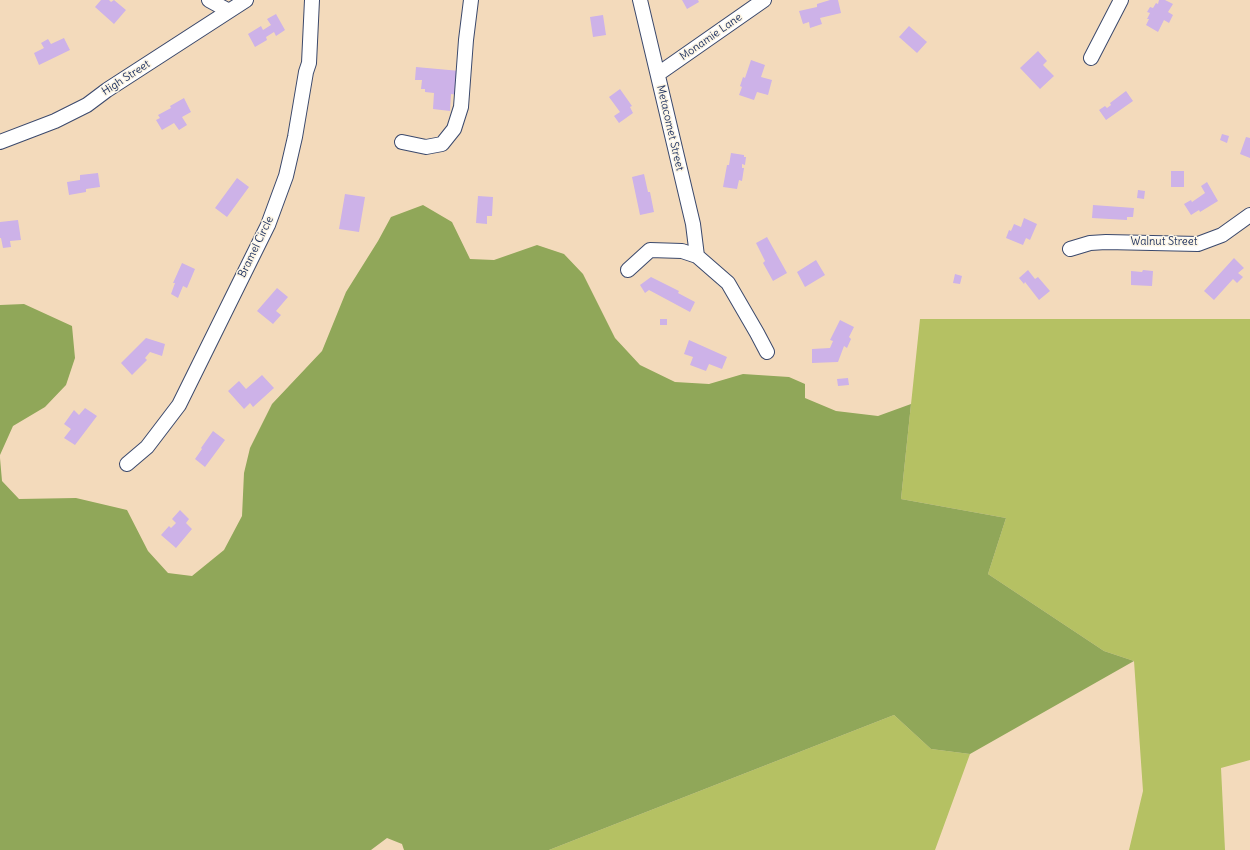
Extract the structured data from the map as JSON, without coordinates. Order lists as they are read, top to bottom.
{
  "streets": {
    "street": [
      "Monamie Lane",
      "High Street",
      "Metacomet Street",
      "Walnut Street",
      "Bramel Circle"
    ]
  },
  "crossings": [
    ["Monamie Lane", "Metacomet Street"]
  ]
}
